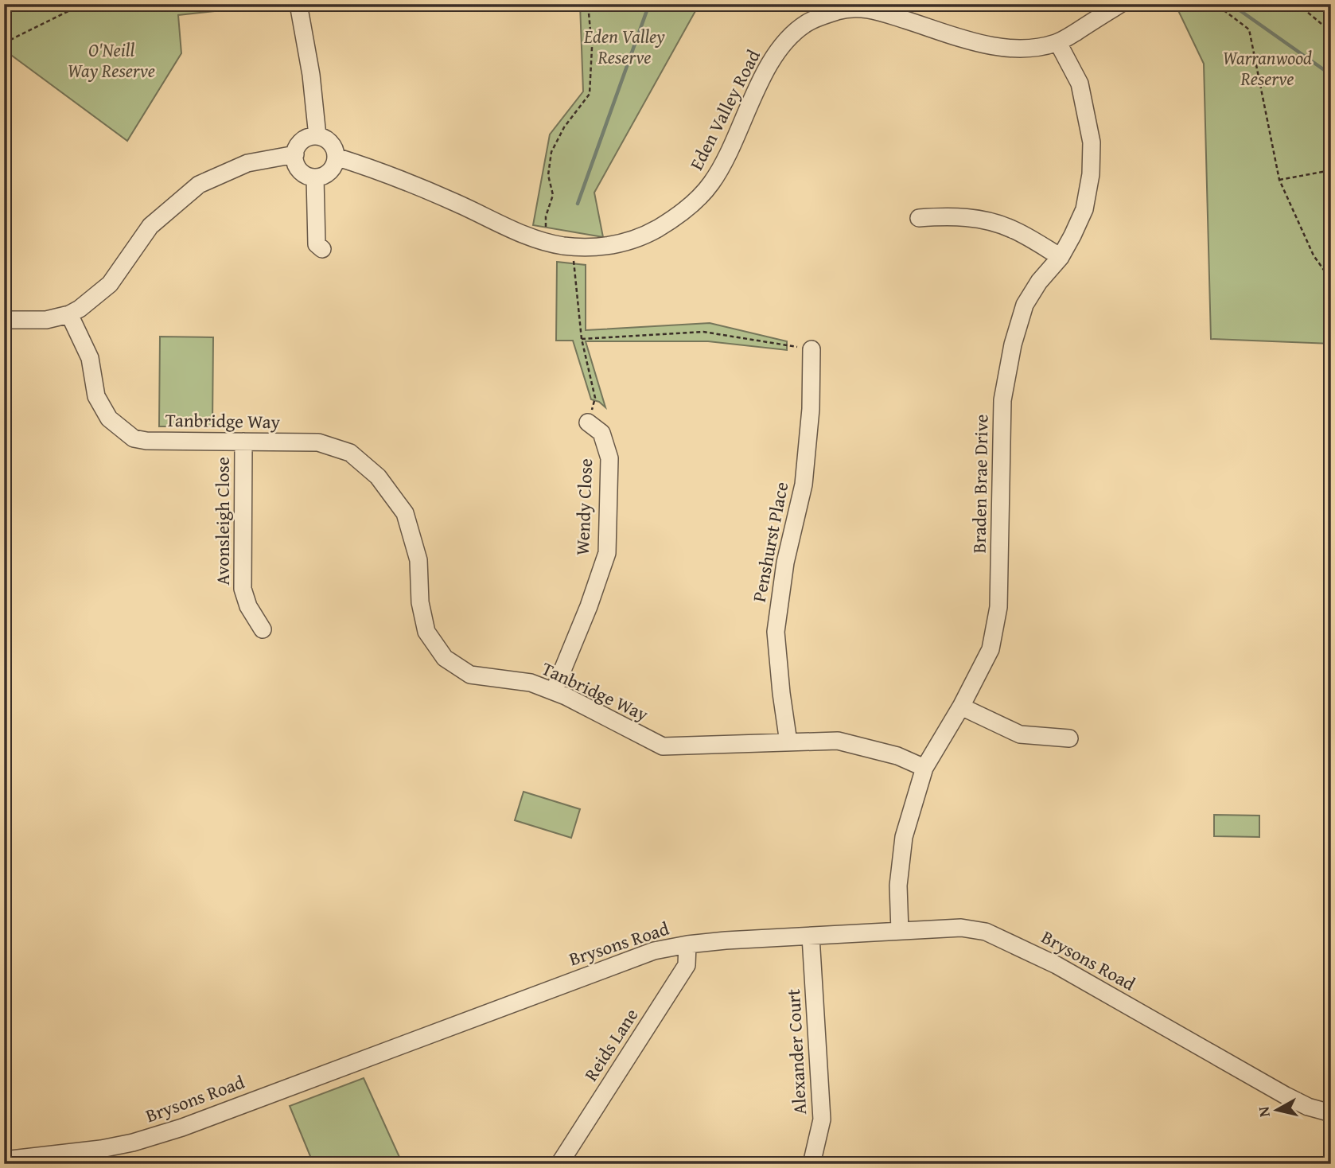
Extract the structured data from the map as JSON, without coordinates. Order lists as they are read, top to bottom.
{
  "streets": {
    "street": [
      "Eden Valley Road",
      "Tanbridge Way",
      "Braden Brae Drive",
      "Wendy Close",
      "Avonsleigh Close",
      "Penshurst Place",
      "Brysons Road",
      "Reids Lane",
      "Alexander Court"
    ]
  },
  "crossings": [
    ["Eden Valley Road", "Braden Brae Drive"],
    ["Tanbridge Way", "Braden Brae Drive"],
    ["Tanbridge Way", "Wendy Close"],
    ["Tanbridge Way", "Avonsleigh Close"],
    ["Tanbridge Way", "Penshurst Place"],
    ["Braden Brae Drive", "Brysons Road"],
    ["Brysons Road", "Reids Lane"],
    ["Brysons Road", "Alexander Court"]
  ],
  "parks": ["Eden Valley Reserve", "O'Neill Way Reserve", "Warranwood Reserve"],
  "north": "left"
}
